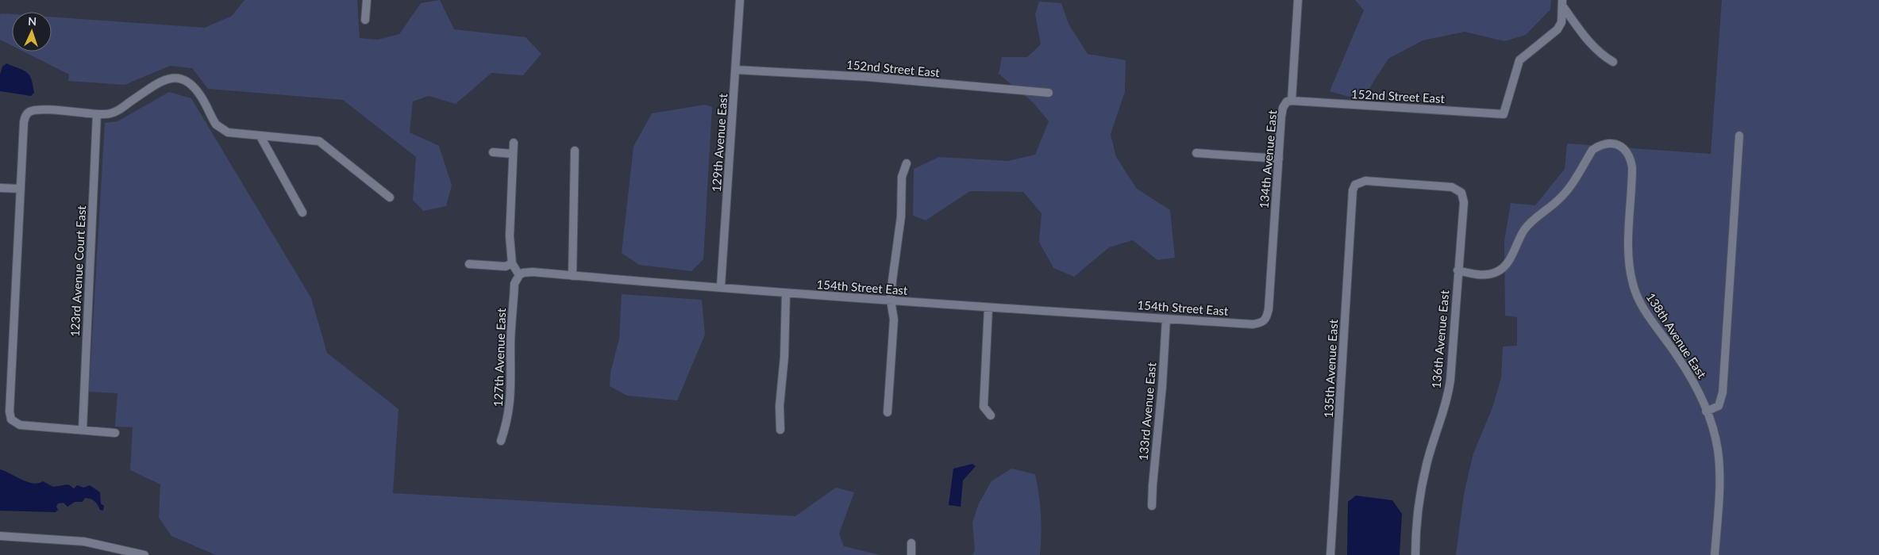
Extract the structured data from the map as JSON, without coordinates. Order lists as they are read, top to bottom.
{
  "streets": {
    "street": [
      "152nd Street East",
      "129th Avenue East",
      "134th Avenue East",
      "123rd Avenue Court East",
      "154th Street East",
      "138th Avenue East",
      "136th Avenue East",
      "127th Avenue East",
      "135th Avenue East",
      "133rd Avenue East"
    ]
  },
  "crossings": [
    ["152nd Street East", "129th Avenue East"],
    ["152nd Street East", "134th Avenue East"],
    ["129th Avenue East", "154th Street East"],
    ["134th Avenue East", "154th Street East"],
    ["154th Street East", "127th Avenue East"],
    ["154th Street East", "133rd Avenue East"],
    ["138th Avenue East", "136th Avenue East"],
    ["136th Avenue East", "135th Avenue East"]
  ],
  "north": "top"
}
